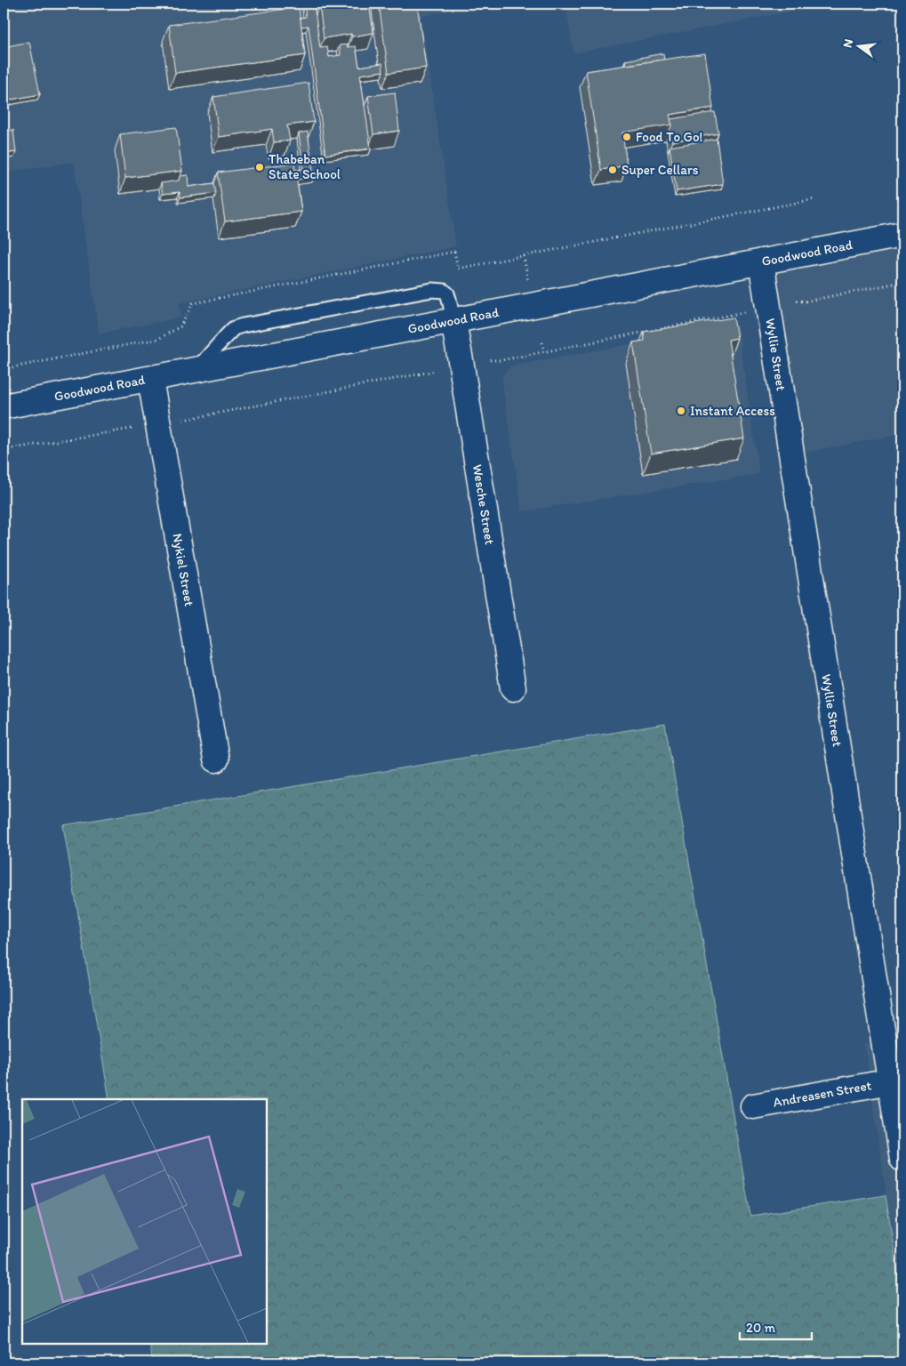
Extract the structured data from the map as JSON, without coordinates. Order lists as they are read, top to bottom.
{
  "streets": {
    "street": [
      "Goodwood Road",
      "Wyllie Street",
      "Wesche Street",
      "Nykiel Street",
      "Andreasen Street"
    ]
  },
  "crossings": [
    ["Goodwood Road", "Wyllie Street"],
    ["Goodwood Road", "Wesche Street"],
    ["Goodwood Road", "Nykiel Street"],
    ["Wyllie Street", "Andreasen Street"]
  ],
  "places": [
    "Food To Go!",
    "Thabeban State School",
    "Super Cellars",
    "Instant Access"
  ],
  "scale_bar": "20 m",
  "north": "left"
}
